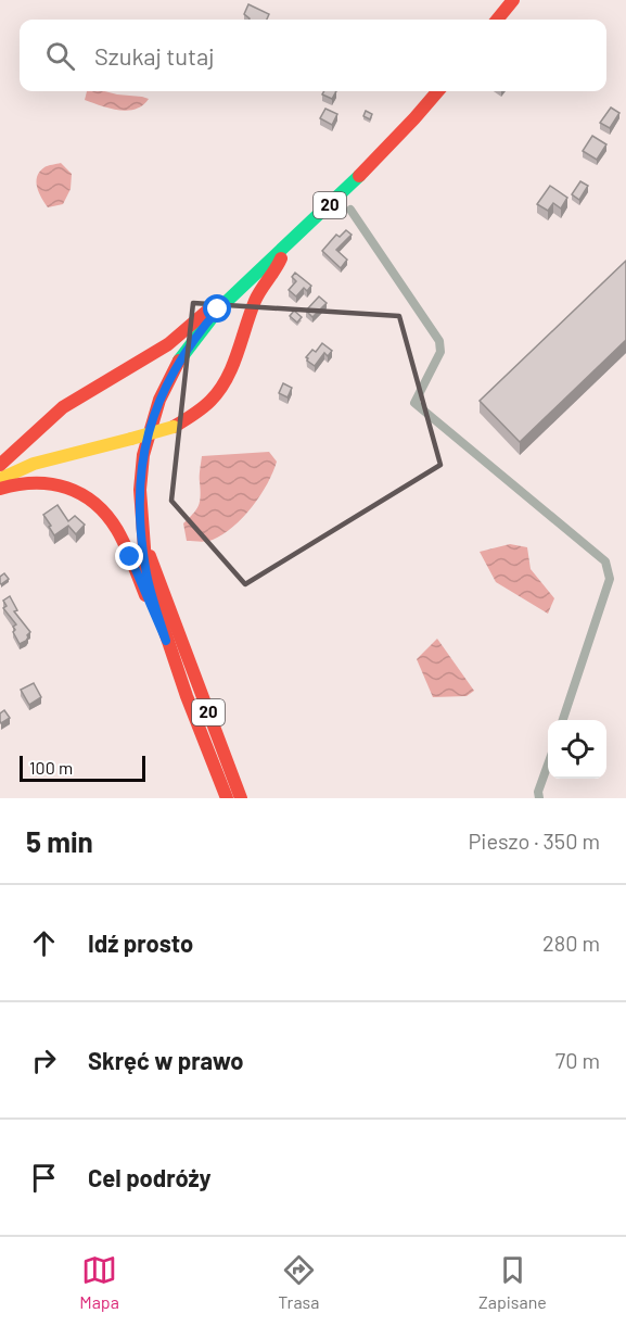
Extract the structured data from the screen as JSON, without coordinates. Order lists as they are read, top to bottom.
{
  "streets": {
    "main road": ["20"]
  },
  "scale_bar": "100 m",
  "page": {
    "search": "Szukaj tutaj",
    "scale": "100 m",
    "heading": ["5 min", "Pieszo · 350 m"],
    "list": [
      ["Idź prosto", "280 m"],
      ["Skręć w prawo", "70 m"],
      "Cel podróży"
    ],
    "nav": ["Mapa", "Trasa", "Zapisane"]
  }
}
